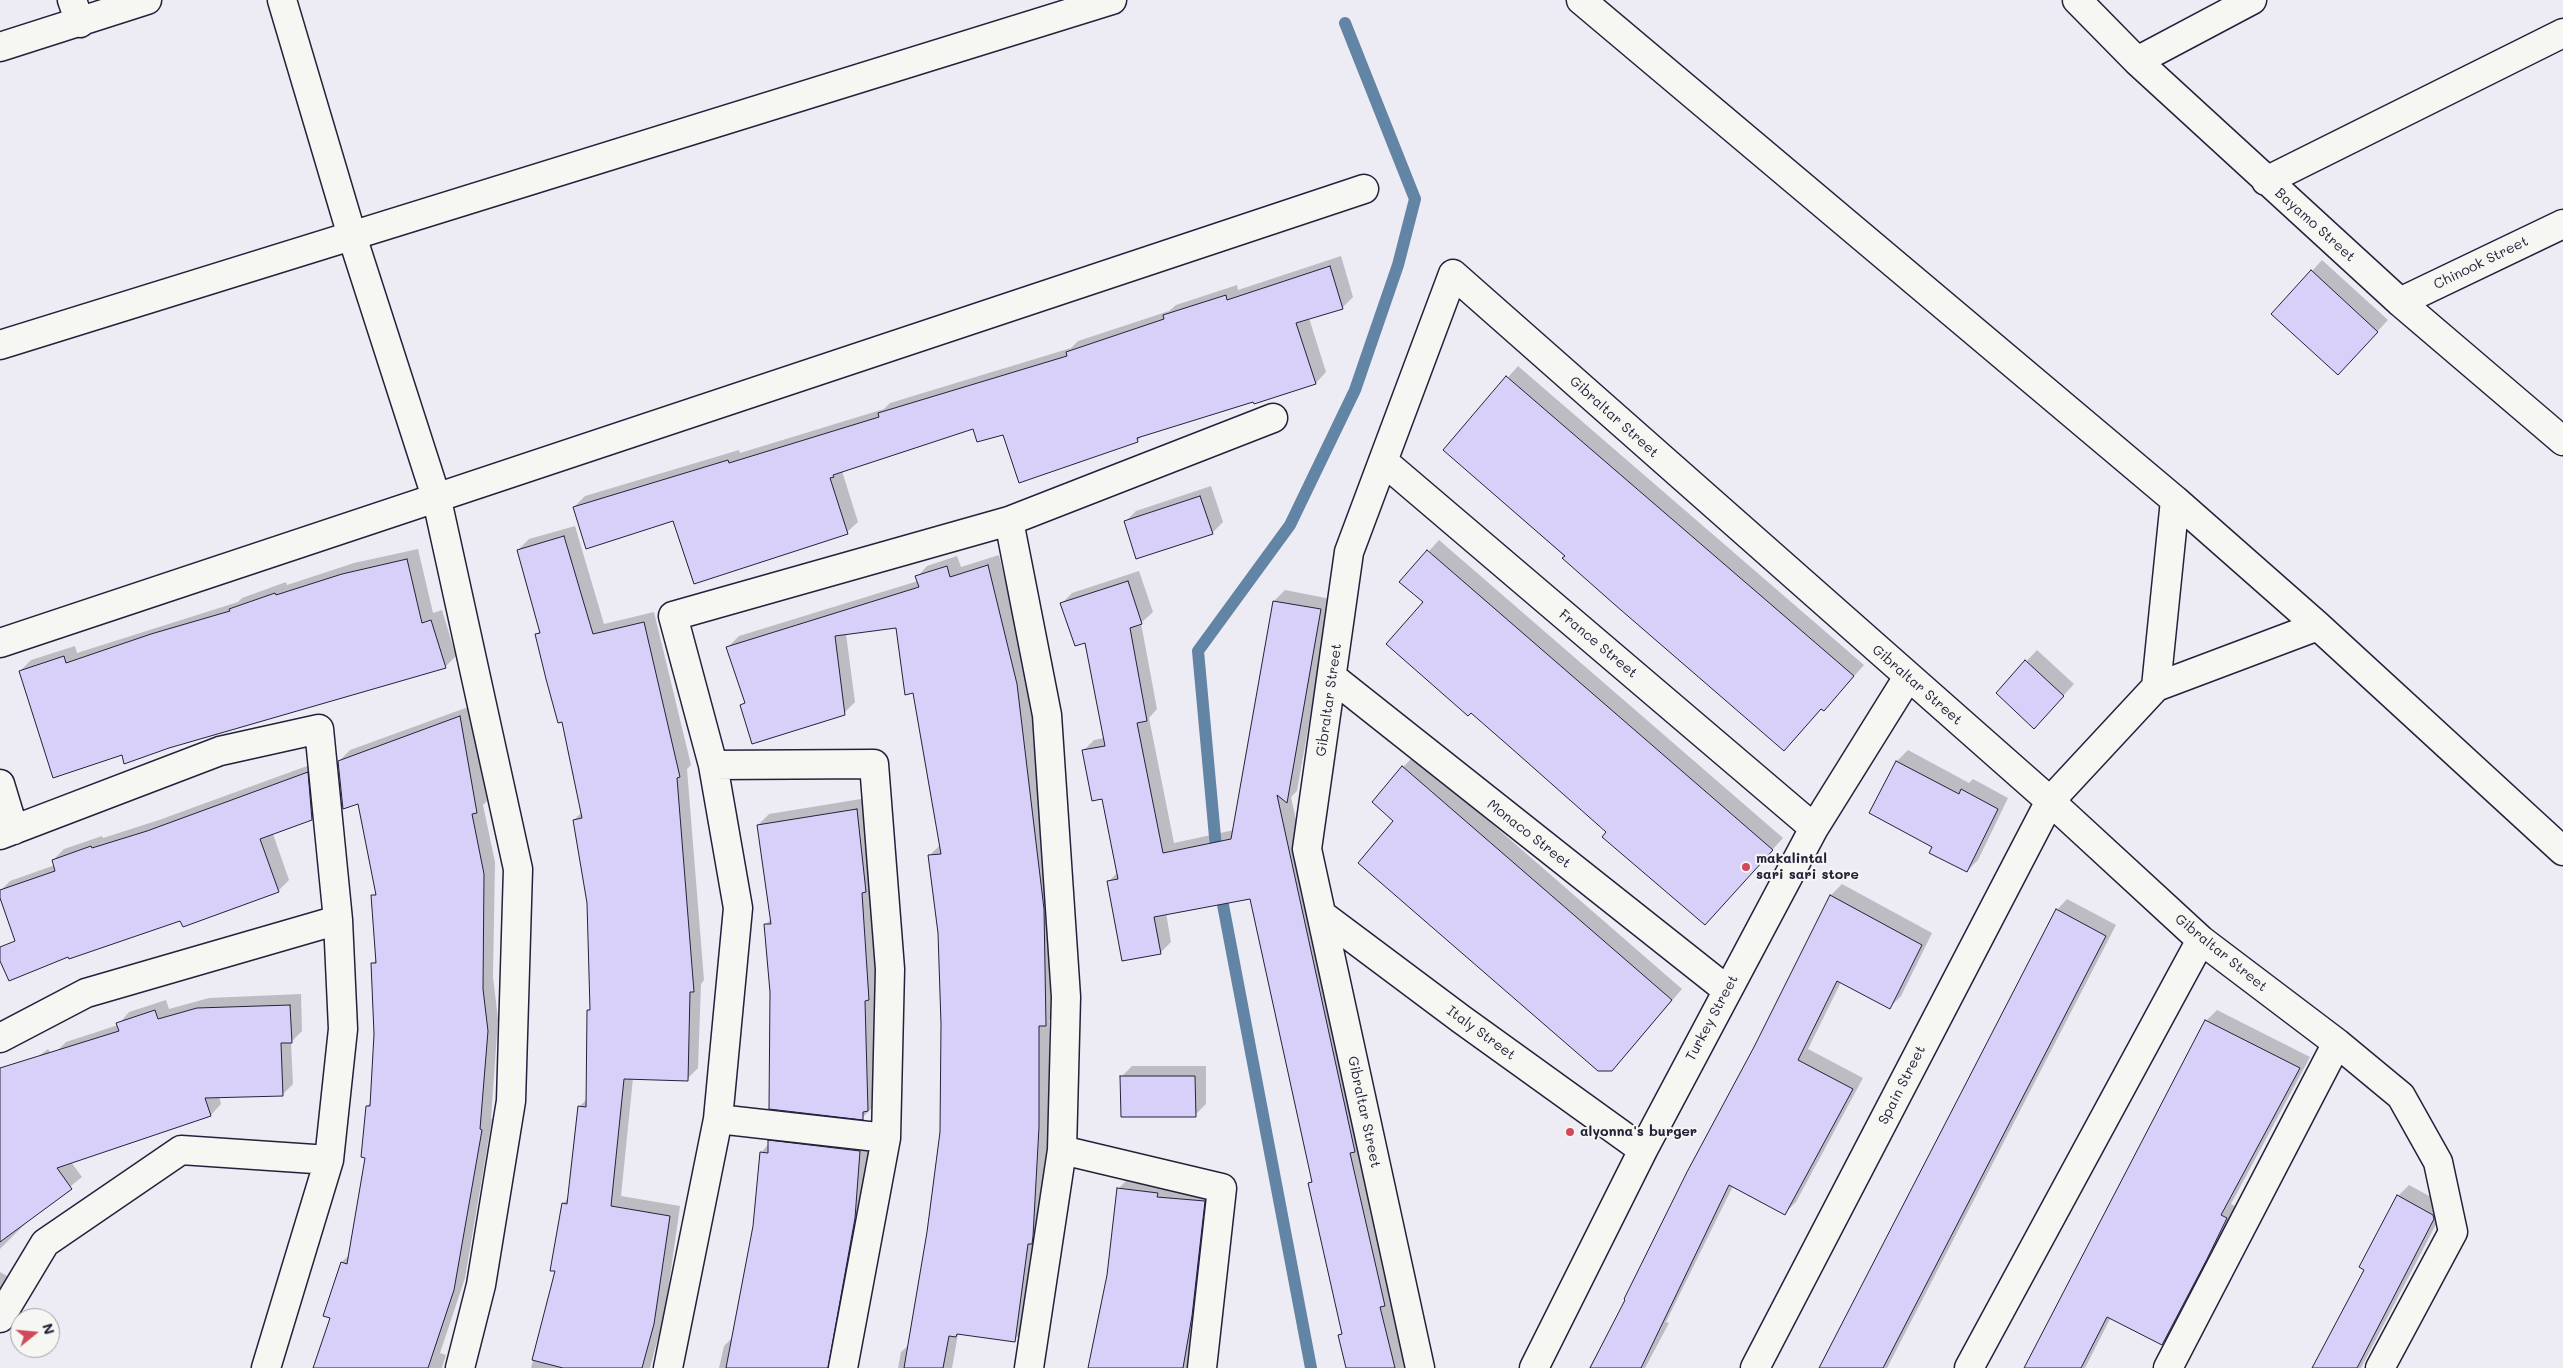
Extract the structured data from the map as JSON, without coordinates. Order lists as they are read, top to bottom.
{
  "streets": {
    "street": [
      "Bayamo Street",
      "Chinook Street",
      "Gibraltar Street",
      "France Street",
      "Monaco Street",
      "Turkey Street",
      "Italy Street",
      "Spain Street"
    ]
  },
  "crossings": [
    ["Bayamo Street", "Chinook Street"],
    ["Gibraltar Street", "France Street"],
    ["Gibraltar Street", "Monaco Street"],
    ["Gibraltar Street", "Turkey Street"],
    ["Gibraltar Street", "Italy Street"],
    ["Gibraltar Street", "Spain Street"],
    ["France Street", "Turkey Street"],
    ["Monaco Street", "Turkey Street"],
    ["Turkey Street", "Italy Street"]
  ],
  "places": ["makalintal sari sari store", "alyonna's burger"],
  "north": "right"
}
